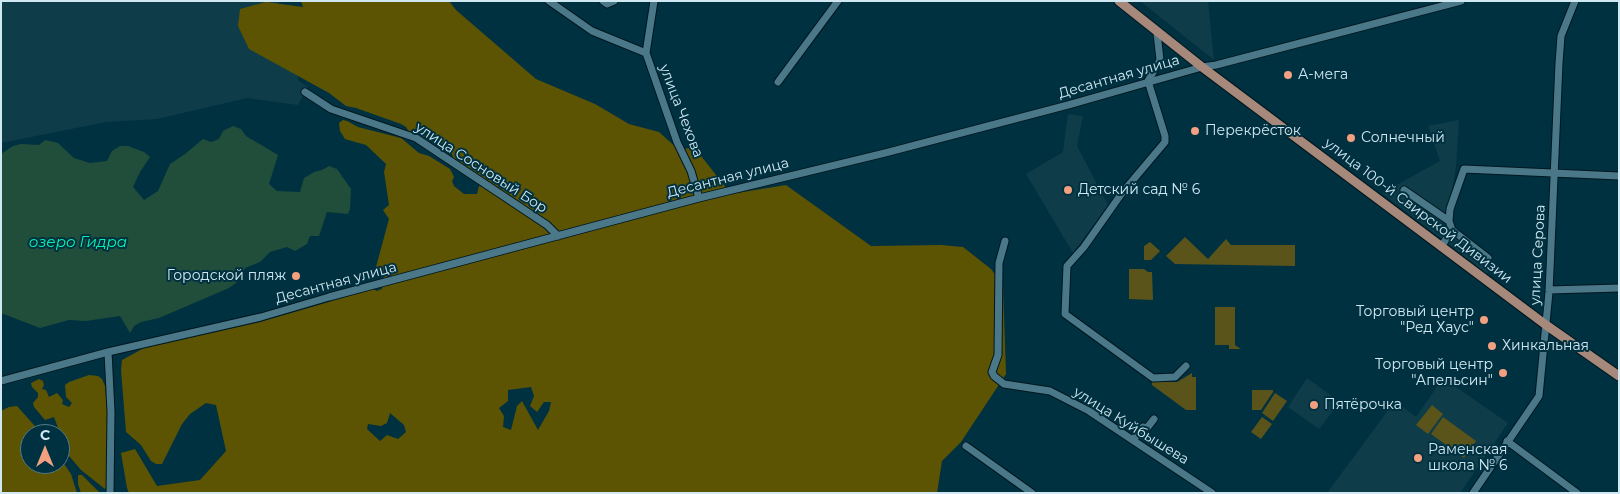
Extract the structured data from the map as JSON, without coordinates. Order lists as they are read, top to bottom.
{
  "streets": {
    "main road": ["улица 100-й Свирской Дивизии"],
    "street": [
      "Десантная улица",
      "улица Чехова",
      "улица Сосновый Бор",
      "улица Серова",
      "улица Куйбышева"
    ]
  },
  "crossings": [
    ["Десантная улица", "улица Чехова"],
    ["Десантная улица", "улица Сосновый Бор"],
    ["Десантная улица", "улица 100-й Свирской Дивизии"],
    ["улица 100-й Свирской Дивизии", "улица Серова"]
  ],
  "water": ["озеро Гидра"],
  "places": [
    "А-мега",
    "Перекрёсток",
    "Солнечный",
    "Детский сад № 6",
    "Городской пляж",
    "Торговый центр \"Ред Хаус\"",
    "Хинкальная",
    "Торговый центр \"Апельсин\"",
    "Пятёрочка",
    "Раменская школа № 6"
  ],
  "north": "top"
}
